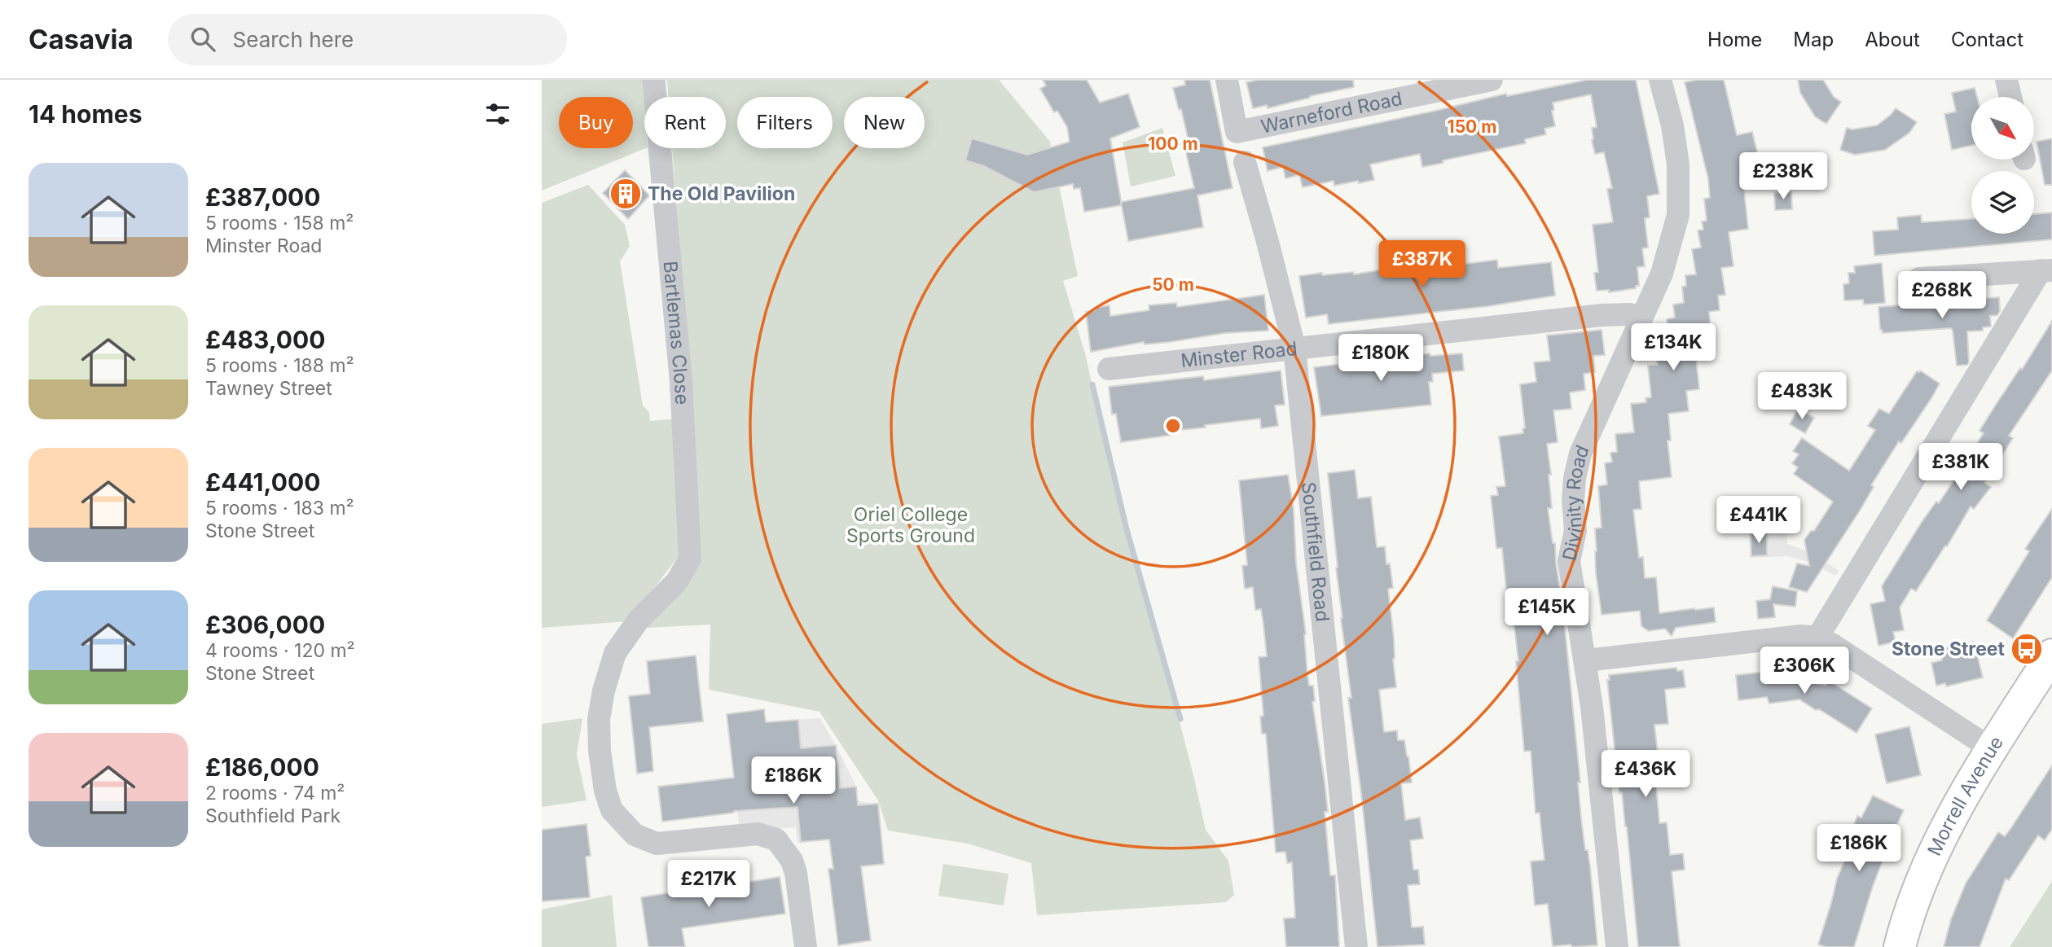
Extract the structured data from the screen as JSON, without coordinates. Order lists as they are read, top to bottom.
{
  "streets": {
    "street": [
      "Warneford Road",
      "Bartlemas Close",
      "Minster Road",
      "Divinity Road",
      "Southfield Road",
      "Morrell Avenue"
    ]
  },
  "crossings": [
    ["Minster Road", "Divinity Road"],
    ["Minster Road", "Southfield Road"]
  ],
  "parks": ["Oriel College Sports Ground"],
  "places": {
    "building": ["The Old Pavilion"],
    "bus stop": ["Stone Street"]
  },
  "north": "bottom right",
  "page": {
    "header": "Casavia",
    "search": "Search here",
    "nav": [
      "Home",
      "Map",
      "About",
      "Contact"
    ],
    "heading": "14 homes",
    "chip": [
      "Buy",
      "Rent",
      "Filters",
      "New"
    ],
    "list": [
      {
        "name": "£387,000",
        "note": "5 rooms · 158 m² · Minster Road"
      },
      {
        "name": "£483,000",
        "note": "5 rooms · 188 m² · Tawney Street"
      },
      {
        "name": "£441,000",
        "note": "5 rooms · 183 m² · Stone Street"
      },
      {
        "name": "£306,000",
        "note": "4 rooms · 120 m² · Stone Street"
      },
      {
        "name": "£186,000",
        "note": "2 rooms · 74 m² · Southfield Park"
      }
    ],
    "price": [
      "£238K",
      "£387K",
      "£268K",
      "£134K",
      "£180K",
      "£483K",
      "£381K",
      "£441K",
      "£145K",
      "£306K",
      "£436K",
      "£186K",
      "£186K",
      "£217K"
    ]
  },
  "rings": ["150 m", "100 m", "50 m"]
}
